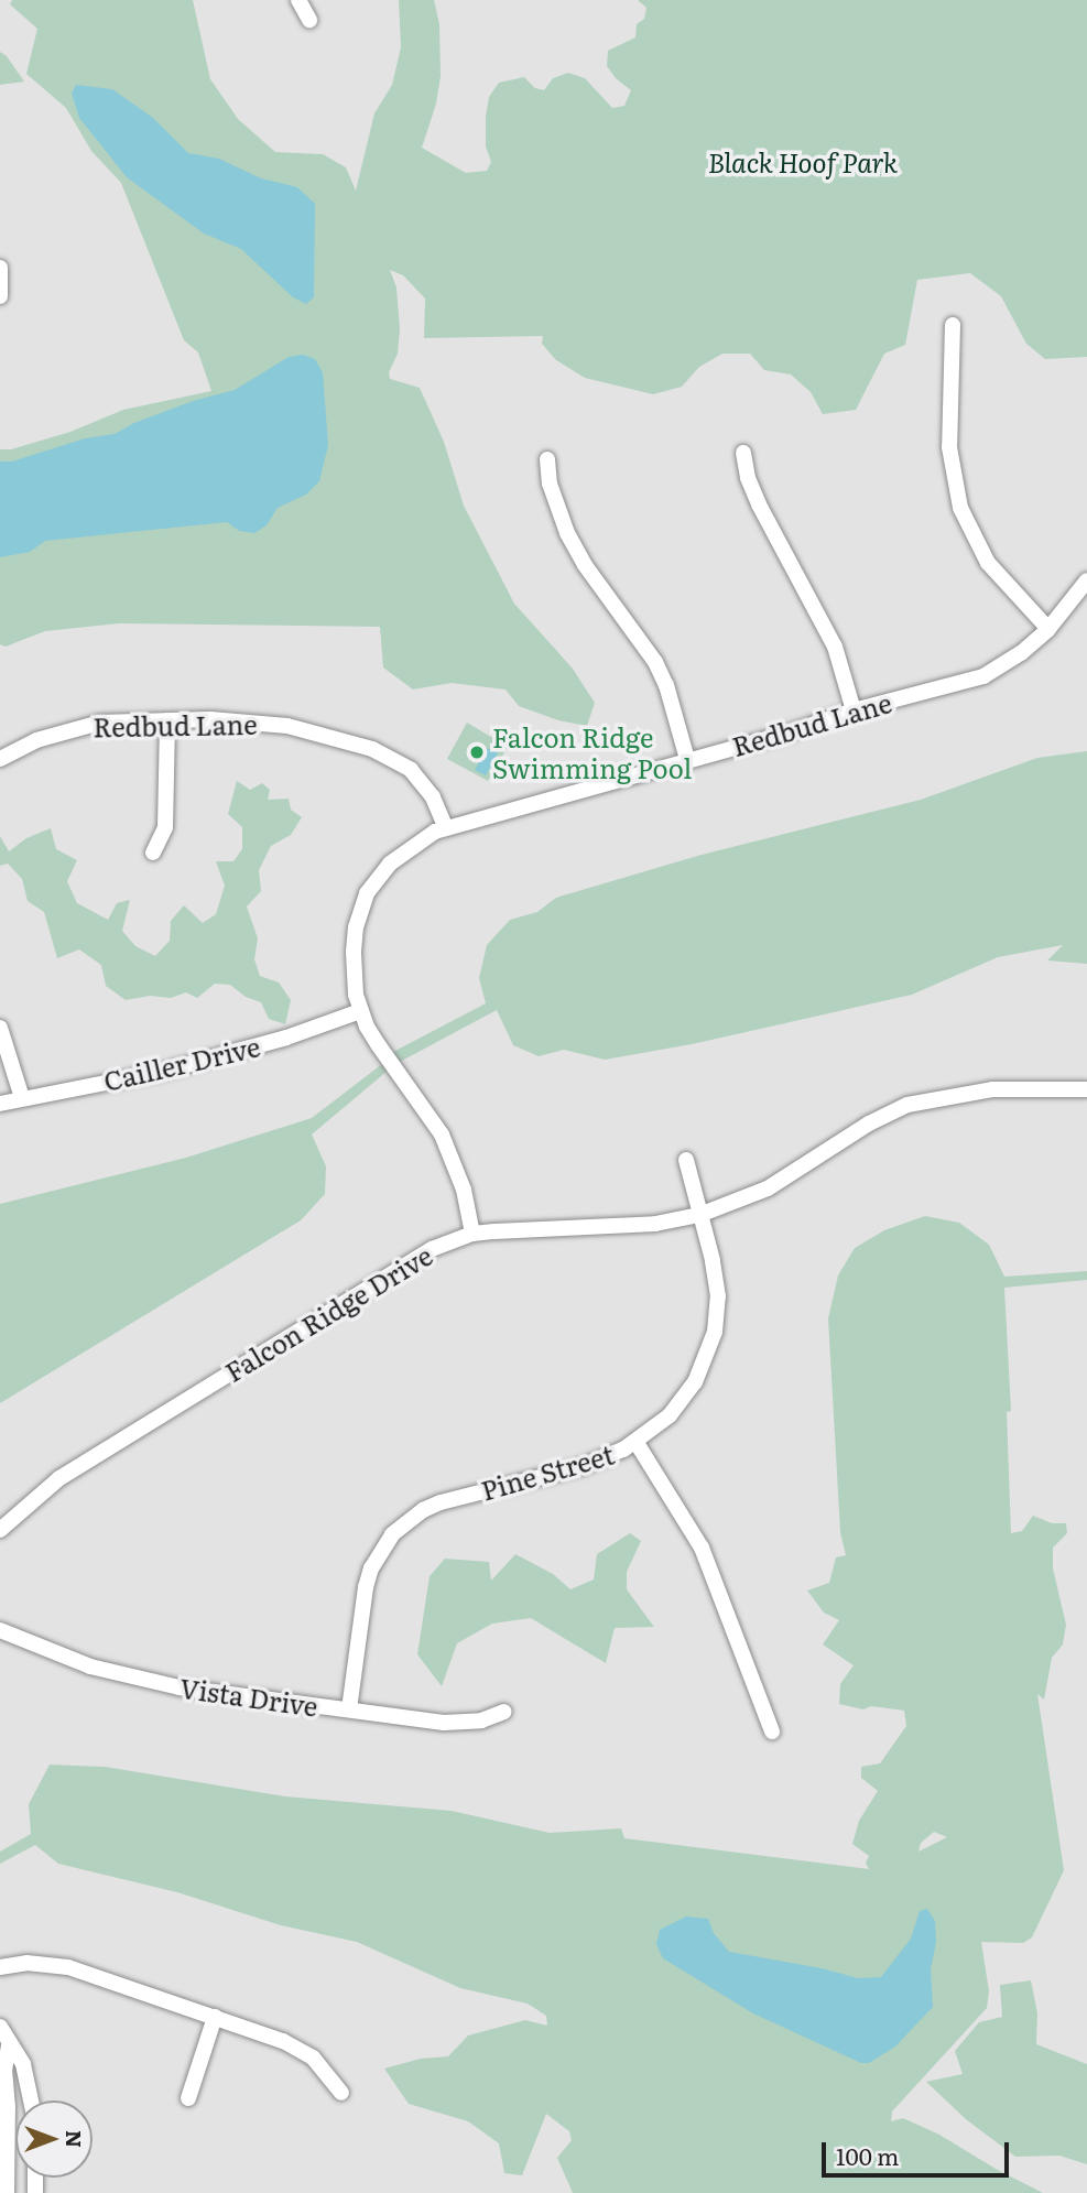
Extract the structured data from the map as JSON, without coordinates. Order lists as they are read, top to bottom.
{
  "streets": {
    "street": [
      "Redbud Lane",
      "Cailler Drive",
      "Falcon Ridge Drive",
      "Pine Street",
      "Vista Drive"
    ]
  },
  "crossings": [
    ["Falcon Ridge Drive", "Pine Street"],
    ["Pine Street", "Vista Drive"]
  ],
  "parks": ["Black Hoof Park"],
  "places": ["Falcon Ridge Swimming Pool"],
  "scale_bar": "100 m",
  "north": "right"
}
